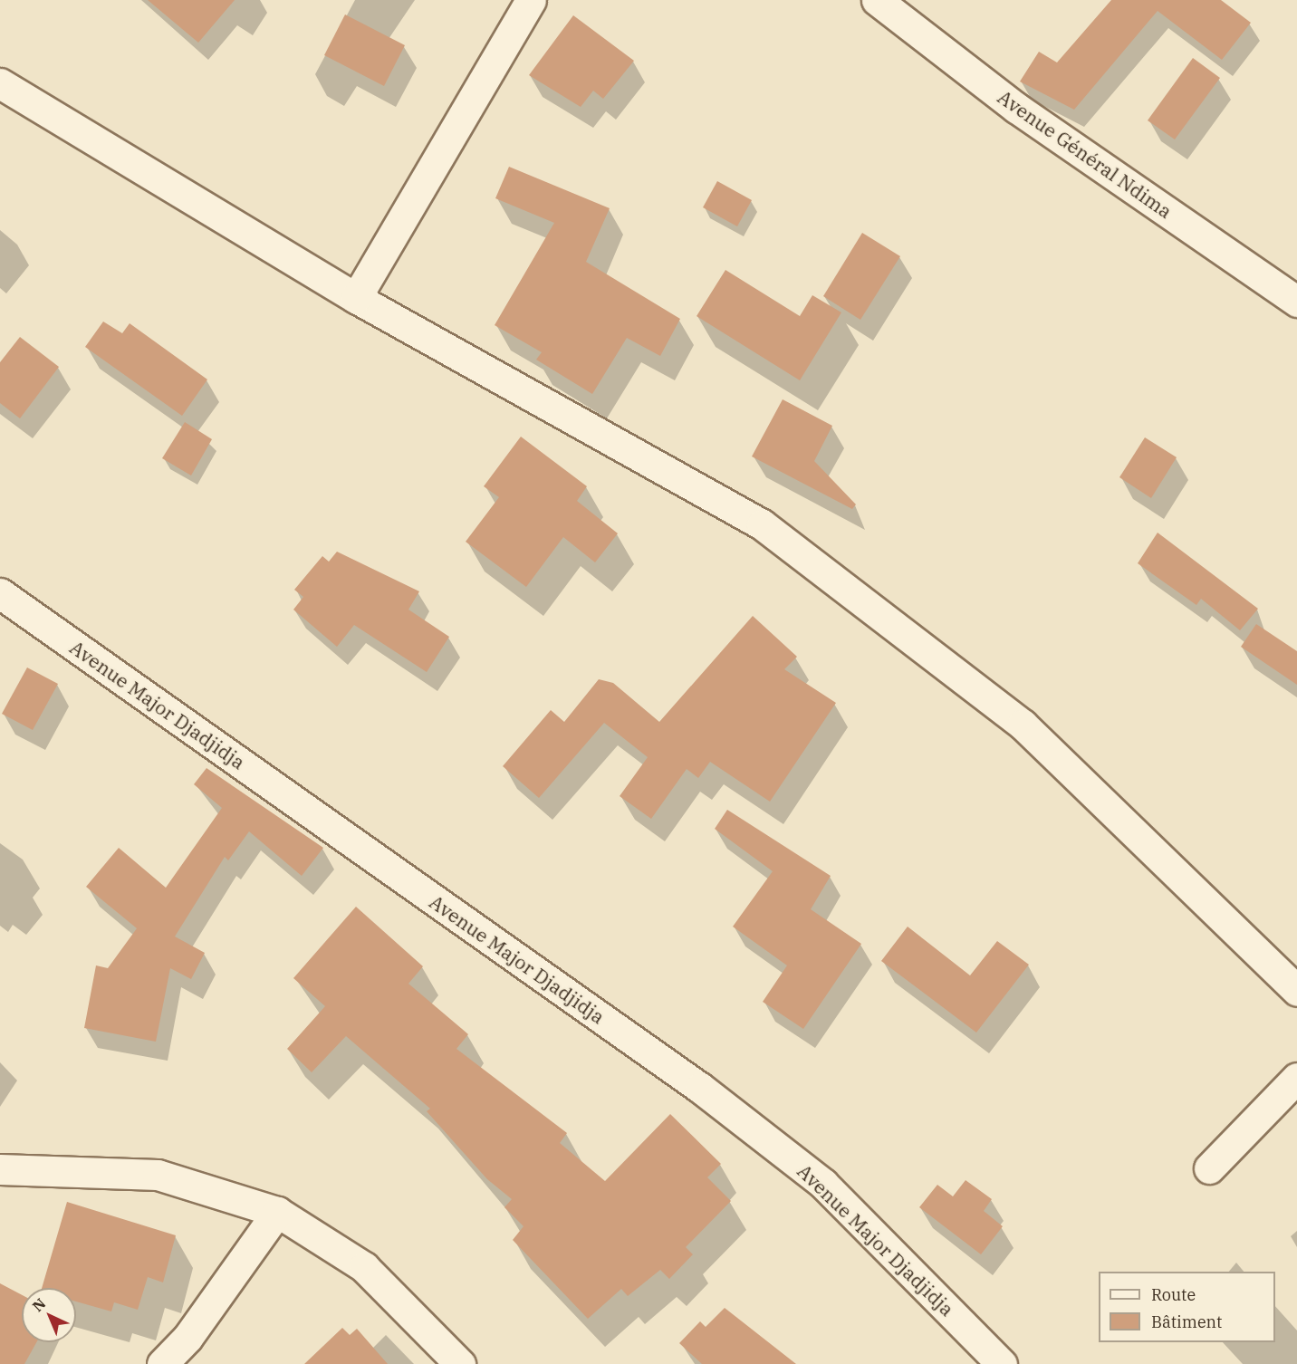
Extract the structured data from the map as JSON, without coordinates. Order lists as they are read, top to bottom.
{
  "streets": {
    "street": ["Avenue Général Ndima", "Avenue Major Djadjidja"]
  },
  "legend": ["Route", "Bâtiment"],
  "north": "top left"
}
